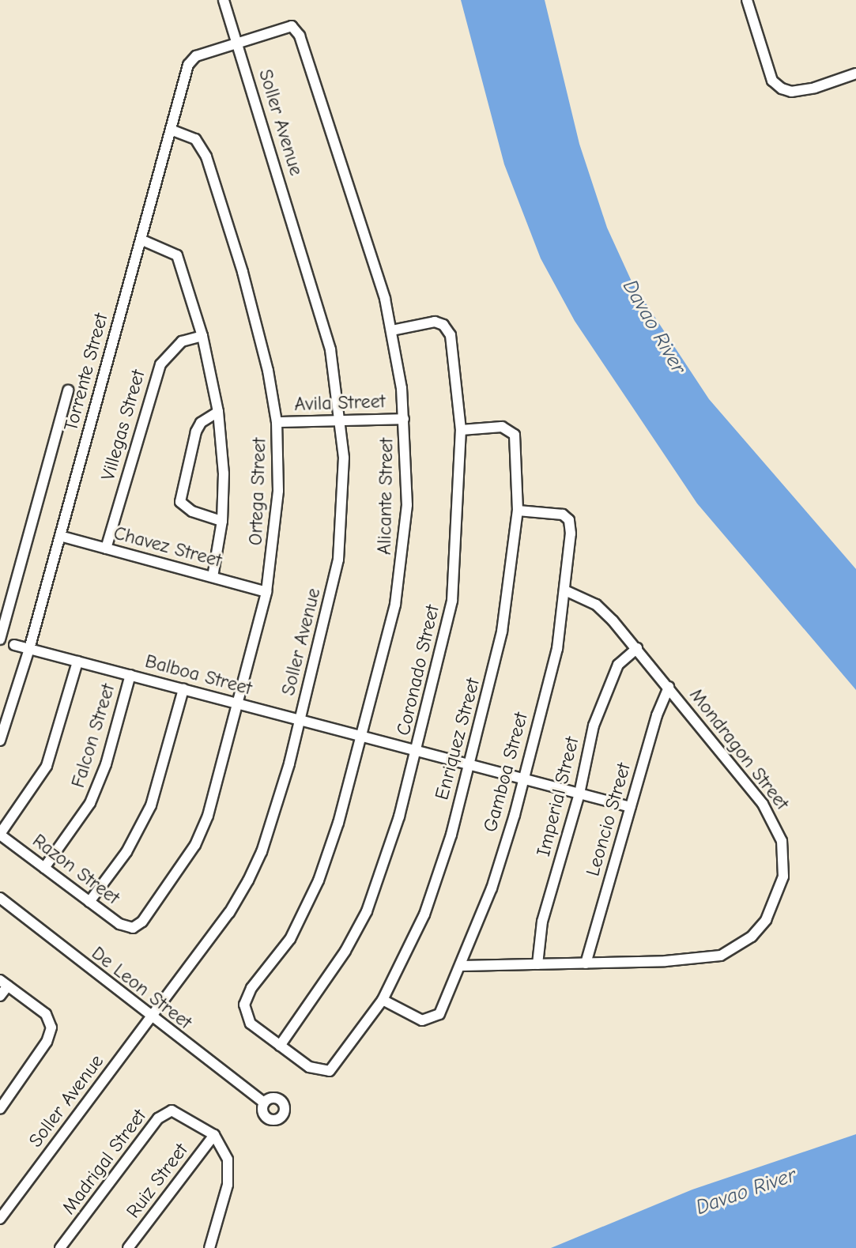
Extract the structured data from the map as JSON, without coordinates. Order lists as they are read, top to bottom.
{
  "streets": {
    "street": [
      "Soller Avenue",
      "Torrente Street",
      "Avila Street",
      "Villegas Street",
      "Ortega Street",
      "Alicante Street",
      "Chavez Street",
      "Coronado Street",
      "Balboa Street",
      "Falcon Street",
      "Enriquez Street",
      "Mondragon Street",
      "Gamboa Street",
      "Imperial Street",
      "Leoncio Street",
      "Razon Street",
      "De Leon Street",
      "Madrigal Street",
      "Ruiz Street"
    ]
  },
  "crossings": [
    ["Soller Avenue", "Torrente Street"],
    ["Soller Avenue", "Avila Street"],
    ["Soller Avenue", "Alicante Street"],
    ["Soller Avenue", "Balboa Street"],
    ["Soller Avenue", "De Leon Street"],
    ["Torrente Street", "Ortega Street"],
    ["Torrente Street", "Alicante Street"],
    ["Torrente Street", "Chavez Street"],
    ["Torrente Street", "Balboa Street"],
    ["Avila Street", "Ortega Street"],
    ["Avila Street", "Alicante Street"],
    ["Villegas Street", "Chavez Street"],
    ["Ortega Street", "Chavez Street"],
    ["Ortega Street", "Balboa Street"],
    ["Ortega Street", "Razon Street"],
    ["Alicante Street", "Coronado Street"],
    ["Alicante Street", "Balboa Street"],
    ["Alicante Street", "Enriquez Street"],
    ["Coronado Street", "Balboa Street"],
    ["Coronado Street", "Enriquez Street"],
    ["Balboa Street", "Falcon Street"],
    ["Balboa Street", "Enriquez Street"],
    ["Balboa Street", "Gamboa Street"],
    ["Balboa Street", "Imperial Street"],
    ["Balboa Street", "Leoncio Street"],
    ["Falcon Street", "Razon Street"],
    ["Enriquez Street", "Gamboa Street"],
    ["Mondragon Street", "Gamboa Street"],
    ["Mondragon Street", "Imperial Street"],
    ["Mondragon Street", "Leoncio Street"],
    ["Madrigal Street", "Ruiz Street"]
  ],
  "water": ["Davao River"]
}
